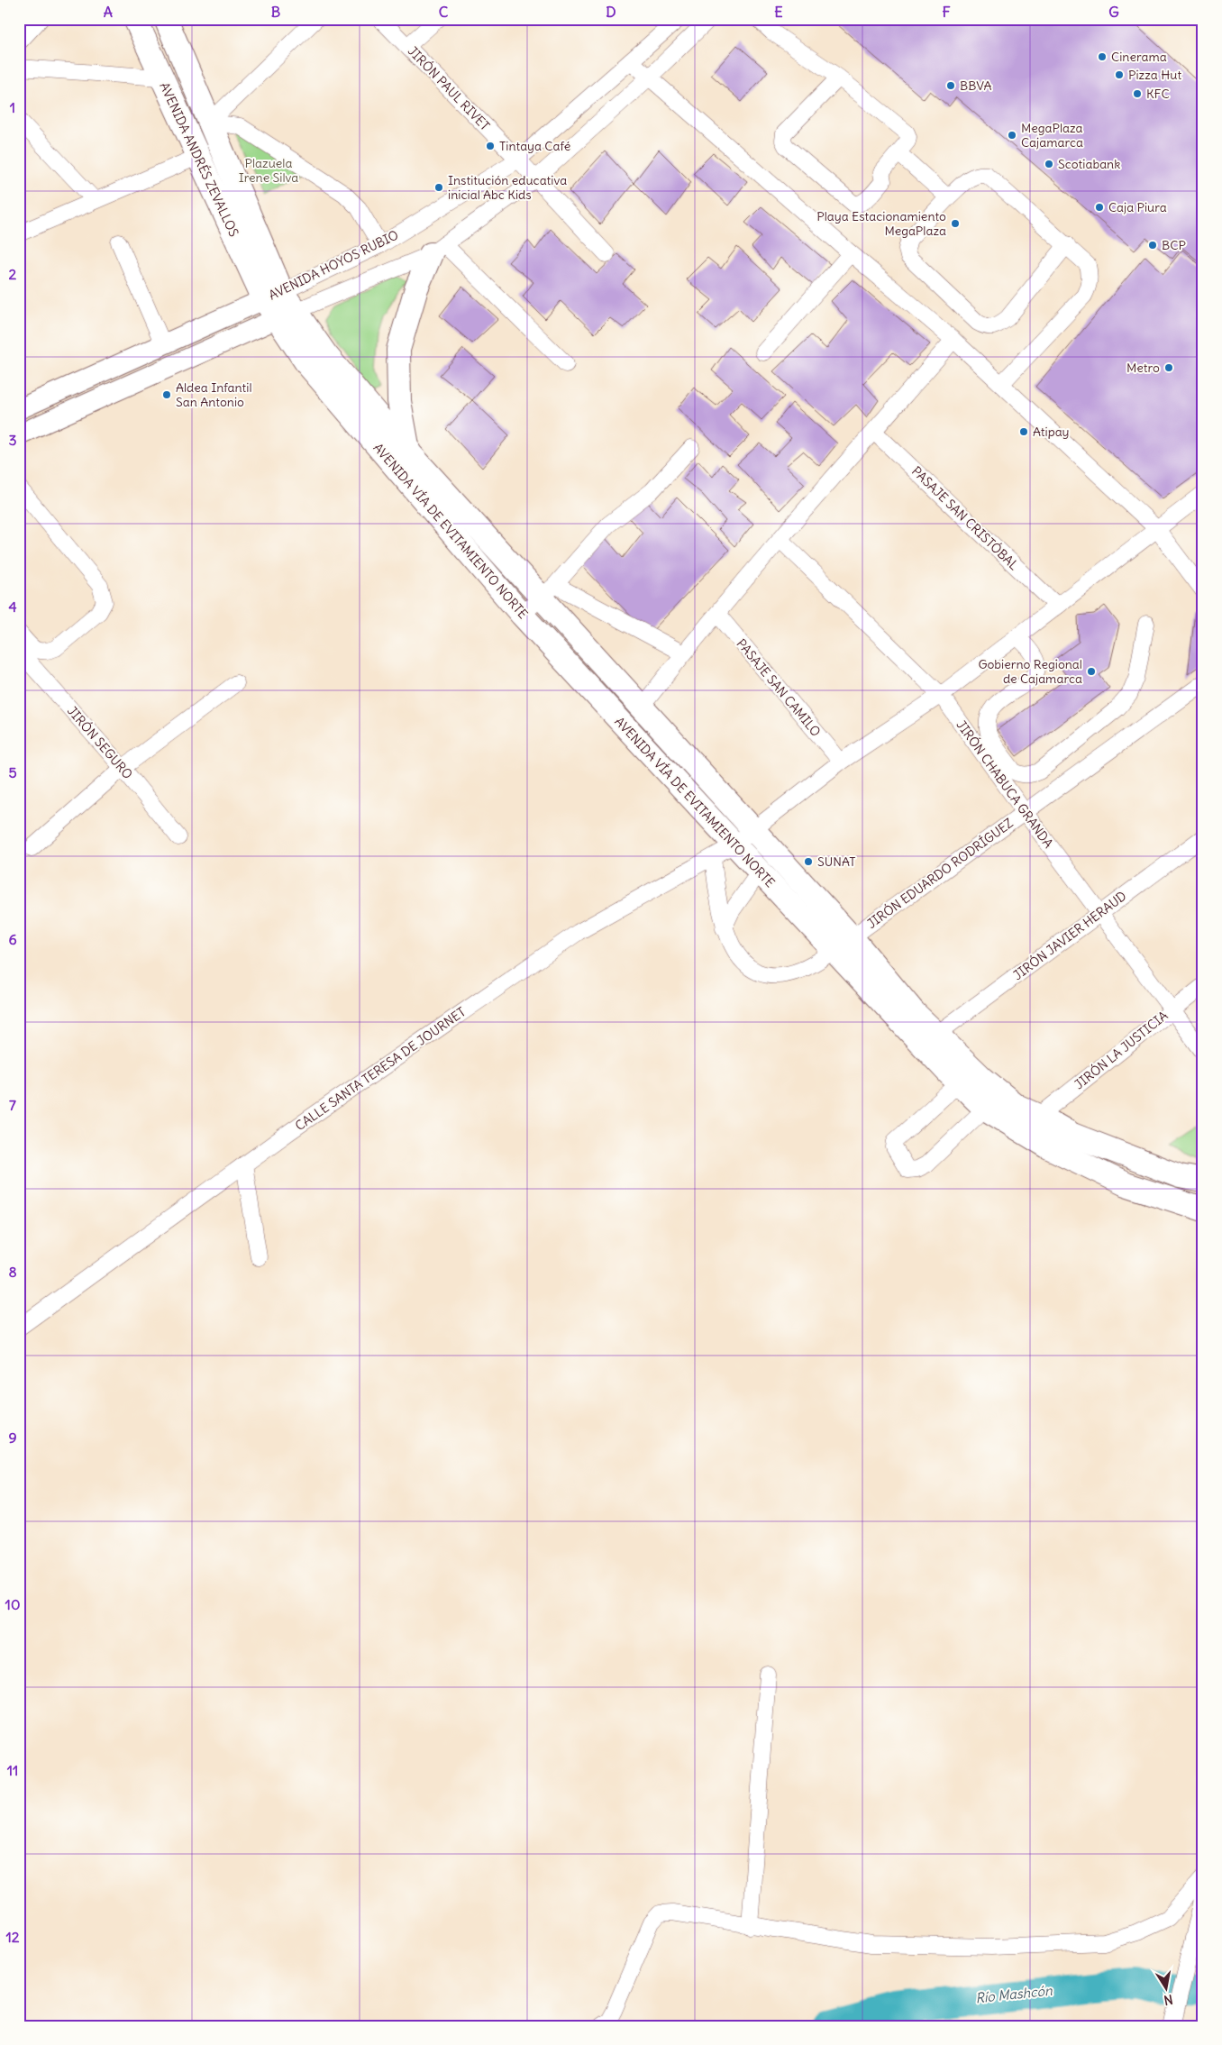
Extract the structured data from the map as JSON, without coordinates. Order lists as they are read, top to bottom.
{
  "streets": {
    "highway": ["AVENIDA ANDRÉS ZEVALLOS", "AVENIDA VÍA DE EVITAMIENTO NORTE"],
    "main road": ["AVENIDA HOYOS RUBIO"],
    "street": [
      "JIRÓN PAUL RIVET",
      "PASAJE SAN CRISTÓBAL",
      "PASAJE SAN CAMILO",
      "JIRÓN SEGURO",
      "JIRÓN CHABUCA GRANDA",
      "JIRÓN EDUARDO RODRÍGUEZ",
      "JIRÓN JAVIER HERAUD",
      "JIRÓN LA JUSTICIA",
      "CALLE SANTA TERESA DE JOURNET"
    ]
  },
  "crossings": [
    ["JIRÓN PAUL RIVET", "AVENIDA HOYOS RUBIO"],
    ["AVENIDA ANDRÉS ZEVALLOS", "AVENIDA HOYOS RUBIO"],
    ["AVENIDA ANDRÉS ZEVALLOS", "AVENIDA VÍA DE EVITAMIENTO NORTE"],
    ["AVENIDA HOYOS RUBIO", "AVENIDA VÍA DE EVITAMIENTO NORTE"],
    ["PASAJE SAN CRISTÓBAL", "CALLE SANTA TERESA DE JOURNET"],
    ["AVENIDA VÍA DE EVITAMIENTO NORTE", "JIRÓN EDUARDO RODRÍGUEZ"],
    ["AVENIDA VÍA DE EVITAMIENTO NORTE", "JIRÓN JAVIER HERAUD"],
    ["AVENIDA VÍA DE EVITAMIENTO NORTE", "JIRÓN LA JUSTICIA"],
    ["AVENIDA VÍA DE EVITAMIENTO NORTE", "CALLE SANTA TERESA DE JOURNET"],
    ["PASAJE SAN CAMILO", "CALLE SANTA TERESA DE JOURNET"],
    ["JIRÓN CHABUCA GRANDA", "JIRÓN EDUARDO RODRÍGUEZ"],
    ["JIRÓN CHABUCA GRANDA", "JIRÓN JAVIER HERAUD"],
    ["JIRÓN CHABUCA GRANDA", "JIRÓN LA JUSTICIA"],
    ["JIRÓN CHABUCA GRANDA", "CALLE SANTA TERESA DE JOURNET"],
    ["JIRÓN EDUARDO RODRÍGUEZ", "CALLE SANTA TERESA DE JOURNET"]
  ],
  "water": ["Río Mashcón"],
  "parks": ["Plazuela Irene Silva"],
  "places": [
    "Cinerama",
    "Pizza Hut",
    "BBVA",
    "KFC",
    "MegaPlaza Cajamarca",
    "Tintaya Café",
    "Scotiabank",
    "Institución educativa inicial Abc Kids",
    "Caja Piura",
    "Playa Estacionamiento MegaPlaza",
    "BCP",
    "Metro",
    "Aldea Infantil San Antonio",
    "Atipay",
    "Gobierno Regional de Cajamarca",
    "SUNAT"
  ],
  "north": "bottom",
  "grid": {
    "columns": [
      "A",
      "B",
      "C",
      "D",
      "E",
      "F",
      "G"
    ],
    "rows": [
      "1",
      "2",
      "3",
      "4",
      "5",
      "6",
      "7",
      "8",
      "9",
      "10",
      "11",
      "12"
    ]
  }
}
